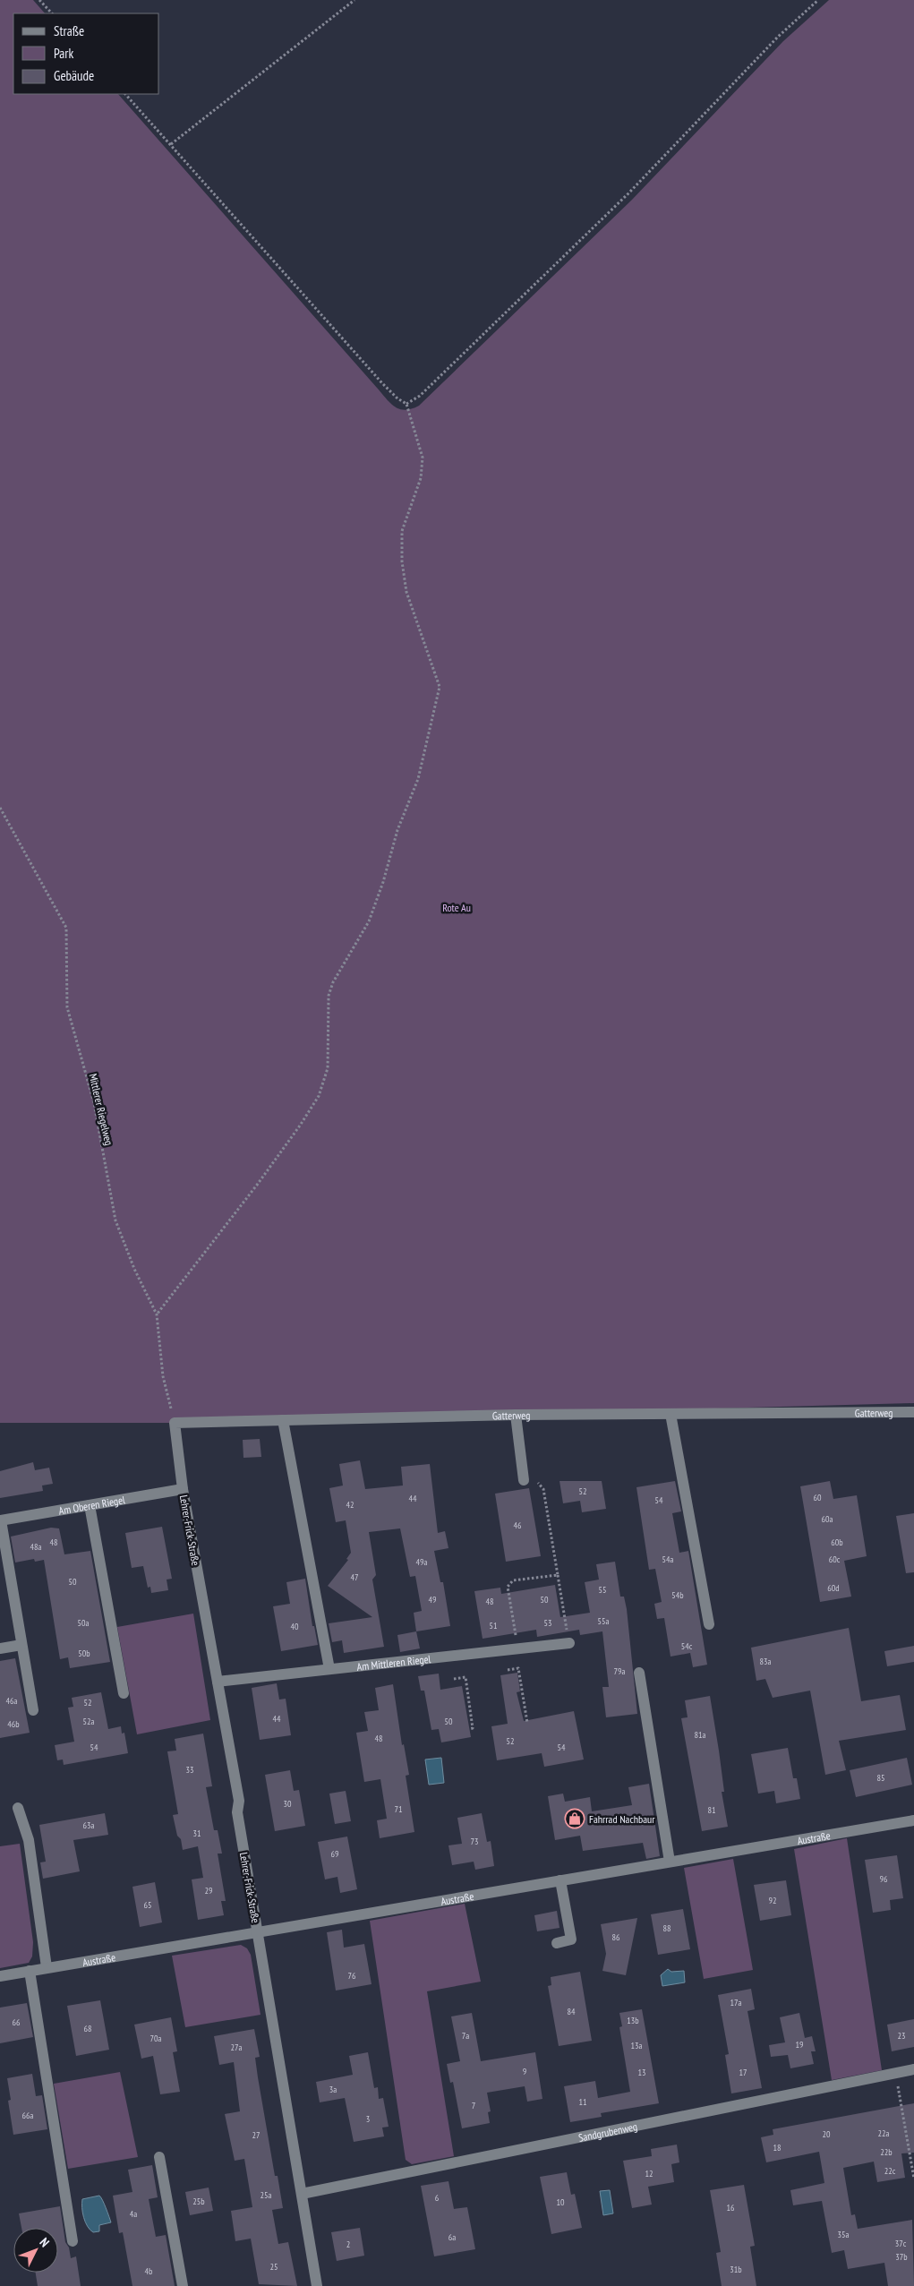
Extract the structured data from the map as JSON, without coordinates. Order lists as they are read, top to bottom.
{
  "streets": {
    "street": [
      "Gatterweg",
      "Am Oberen Riegel",
      "Lehrer-Frick-Straße",
      "Am Mittleren Riegel",
      "Austraße",
      "Sandgrubenweg"
    ],
    "path": ["Mittlerer Riegelweg"]
  },
  "crossings": [
    ["Mittlerer Riegelweg", "Gatterweg"],
    ["Am Oberen Riegel", "Lehrer-Frick-Straße"],
    ["Lehrer-Frick-Straße", "Am Mittleren Riegel"],
    ["Lehrer-Frick-Straße", "Austraße"],
    ["Lehrer-Frick-Straße", "Sandgrubenweg"]
  ],
  "parks": ["Rote Au"],
  "places": {
    "shop": ["Fahrrad Nachbaur"]
  },
  "house_numbers": [
    "52",
    "60",
    "44",
    "54",
    "42",
    "60a",
    "46",
    "48",
    "60b",
    "48a",
    "54a",
    "60c",
    "49a",
    "47",
    "50",
    "60d",
    "55",
    "54b",
    "49",
    "50",
    "48",
    "55a",
    "50a",
    "53",
    "51",
    "40",
    "54c",
    "50b",
    "83a",
    "79a",
    "46a",
    "52",
    "44",
    "52a",
    "50",
    "46b",
    "81a",
    "48",
    "52",
    "54",
    "54",
    "33",
    "85",
    "30",
    "71",
    "81",
    "63a",
    "31",
    "73",
    "69",
    "96",
    "29",
    "92",
    "65",
    "88",
    "86",
    "76",
    "17a",
    "84",
    "13b",
    "66",
    "68",
    "7a",
    "23",
    "70a",
    "19",
    "13a",
    "27a",
    "9",
    "13",
    "17",
    "3a",
    "11",
    "7",
    "66a",
    "3",
    "22a",
    "20",
    "27",
    "18",
    "22b",
    "22c",
    "12",
    "25a",
    "6",
    "25b",
    "10",
    "16",
    "4a",
    "35a",
    "6a",
    "37c",
    "2",
    "37b",
    "25",
    "31b",
    "4b"
  ],
  "legend": ["Straße", "Park", "Gebäude"],
  "north": "top right"
}
